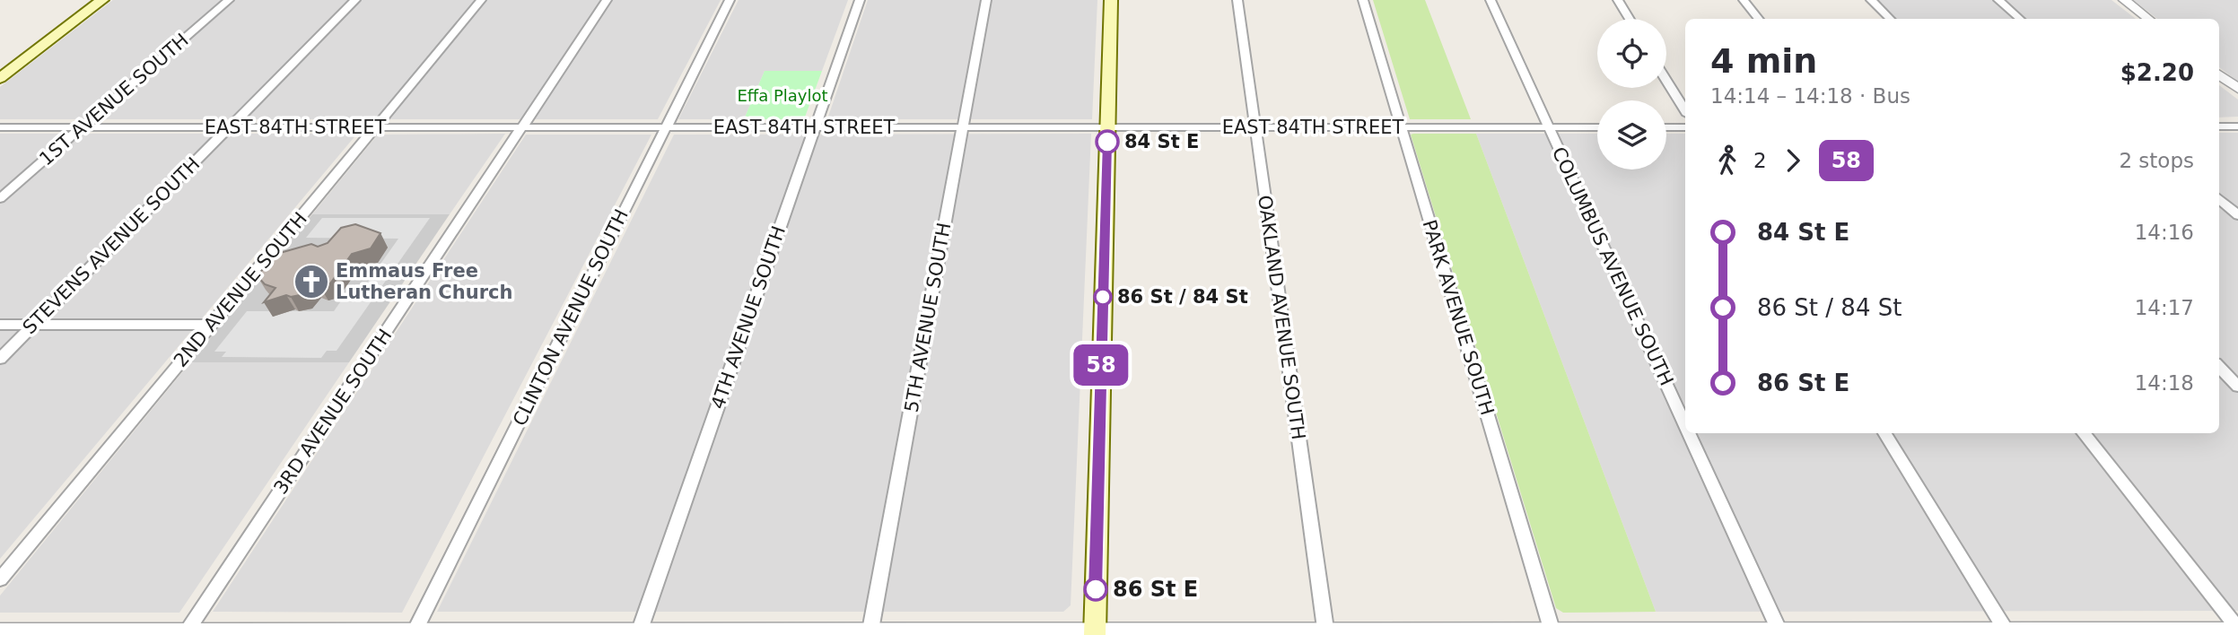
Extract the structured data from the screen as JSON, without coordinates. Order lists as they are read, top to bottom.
{
  "streets": {
    "street": [
      "1ST AVENUE SOUTH",
      "EAST 84TH STREET",
      "STEVENS AVENUE SOUTH",
      "COLUMBUS AVENUE SOUTH",
      "2ND AVENUE SOUTH",
      "CLINTON AVENUE SOUTH",
      "4TH AVENUE SOUTH",
      "5TH AVENUE SOUTH",
      "OAKLAND AVENUE SOUTH",
      "PARK AVENUE SOUTH",
      "3RD AVENUE SOUTH"
    ]
  },
  "crossings": [
    ["1ST AVENUE SOUTH", "EAST 84TH STREET"],
    ["EAST 84TH STREET", "STEVENS AVENUE SOUTH"],
    ["EAST 84TH STREET", "COLUMBUS AVENUE SOUTH"],
    ["EAST 84TH STREET", "2ND AVENUE SOUTH"],
    ["EAST 84TH STREET", "CLINTON AVENUE SOUTH"],
    ["EAST 84TH STREET", "4TH AVENUE SOUTH"],
    ["EAST 84TH STREET", "5TH AVENUE SOUTH"],
    ["EAST 84TH STREET", "OAKLAND AVENUE SOUTH"],
    ["EAST 84TH STREET", "PARK AVENUE SOUTH"],
    ["EAST 84TH STREET", "3RD AVENUE SOUTH"]
  ],
  "parks": ["Effa Playlot"],
  "places": {
    "other": ["84 St E", "86 St / 84 St", "86 St E"],
    "church": ["Emmaus Free Lutheran Church"]
  },
  "lines": ["bus line 58"],
  "page": {
    "on_map": "58",
    "heading": ["4 min", "14:14 – 14:18 · Bus", "$2.20"],
    "legs": ["2", "58", "2 stops"],
    "list": [
      {
        "name": "84 St E",
        "value": "14:16"
      },
      {
        "name": "86 St / 84 St",
        "value": "14:17"
      },
      {
        "name": "86 St E",
        "value": "14:18"
      }
    ]
  }
}
